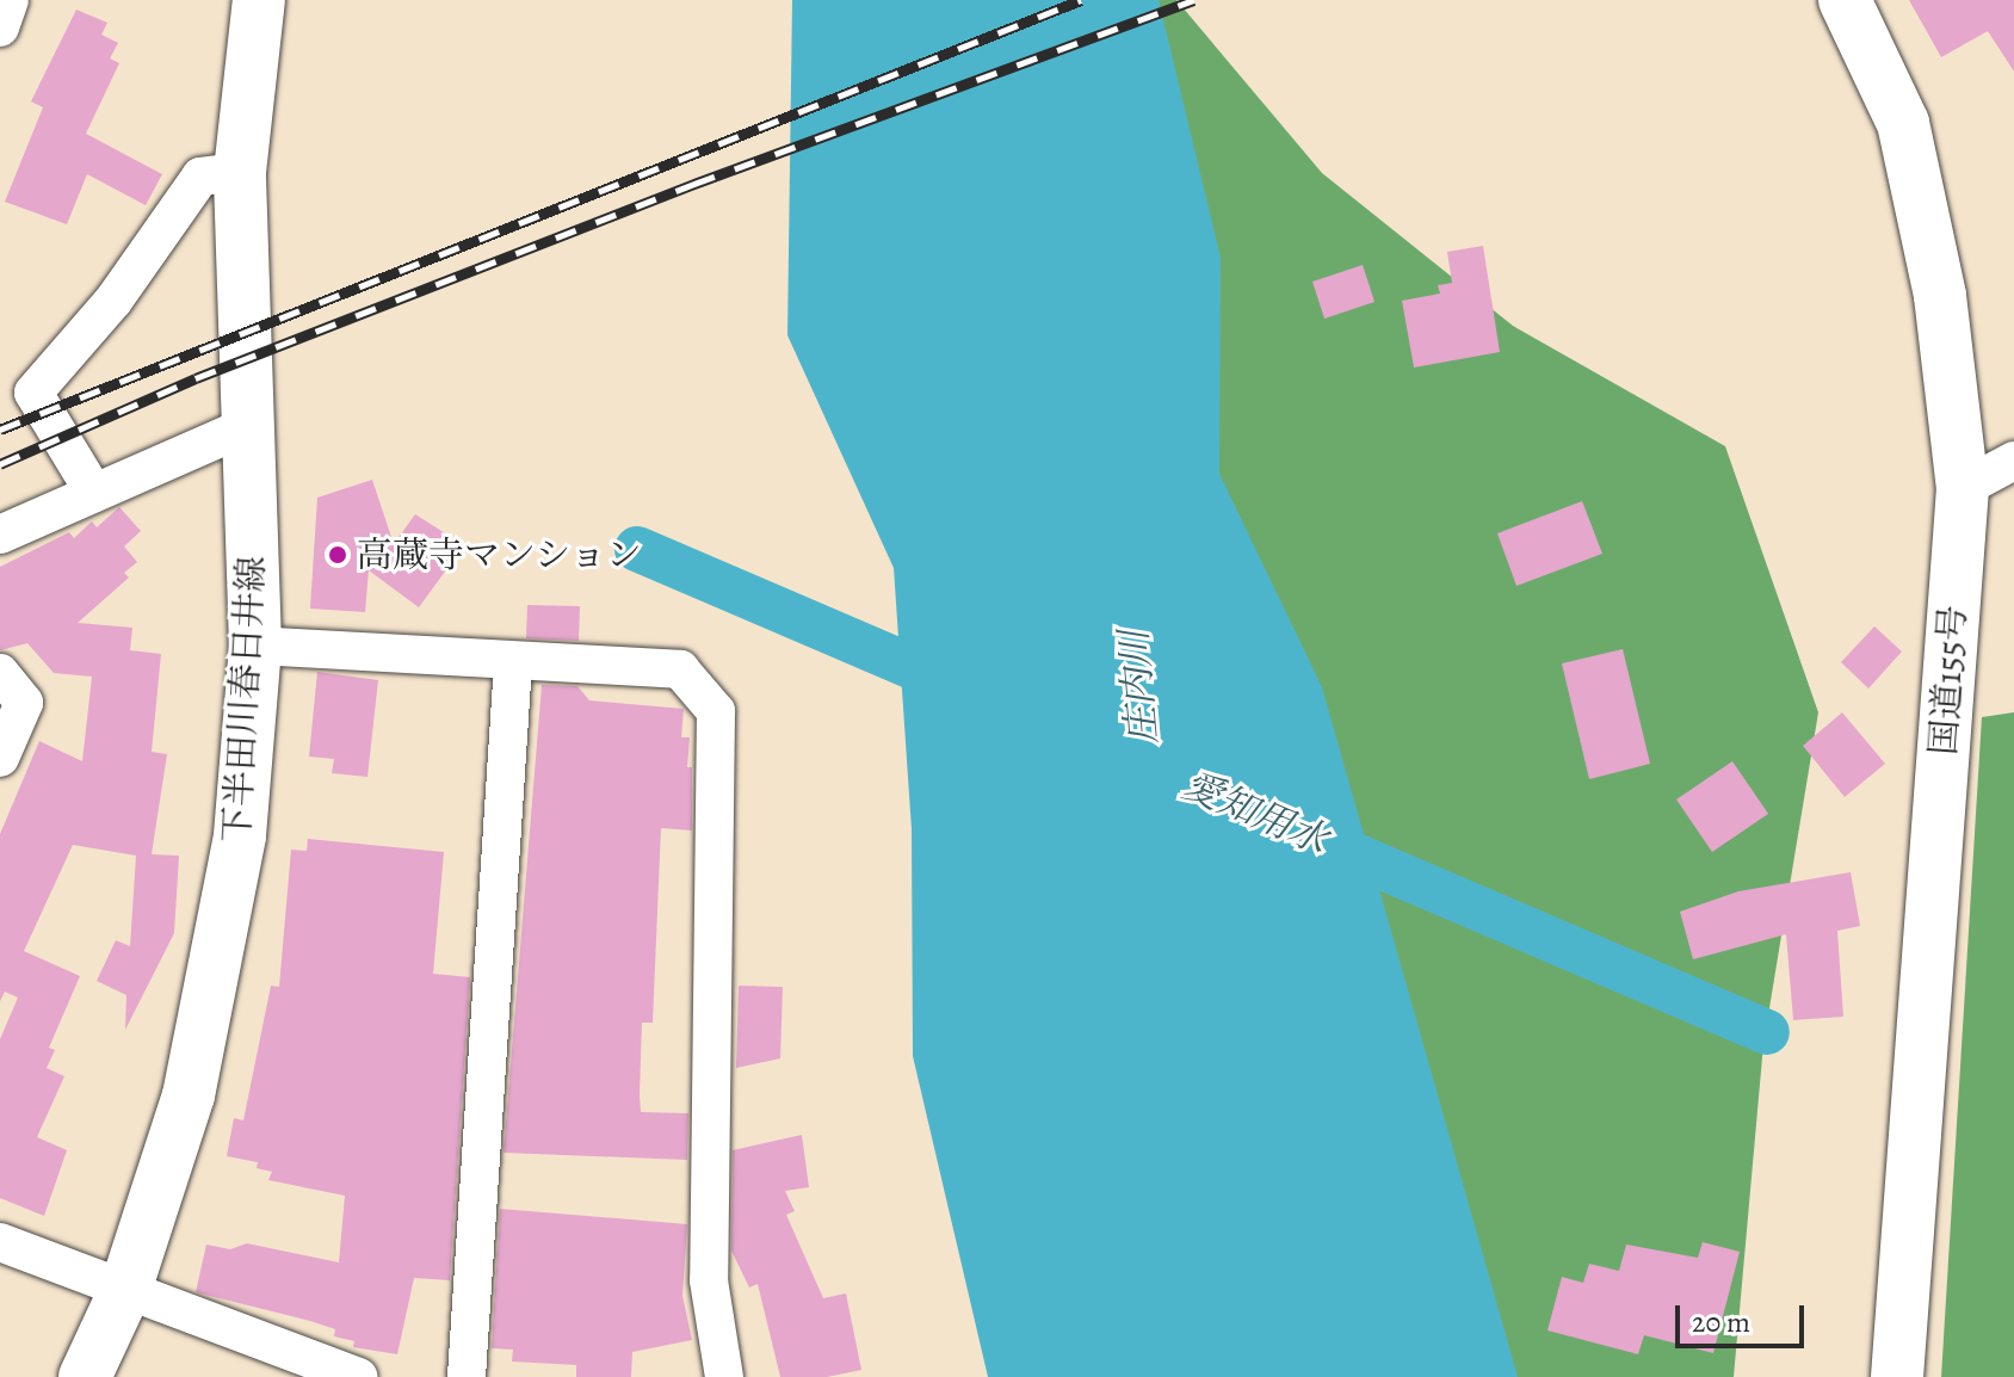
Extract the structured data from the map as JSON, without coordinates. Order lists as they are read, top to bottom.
{
  "streets": {
    "main road": ["国道155号", "下半田川春日井線"]
  },
  "water": ["庄内川", "愛知用水"],
  "places": ["高蔵寺マンション"],
  "scale_bar": "20 m"
}
